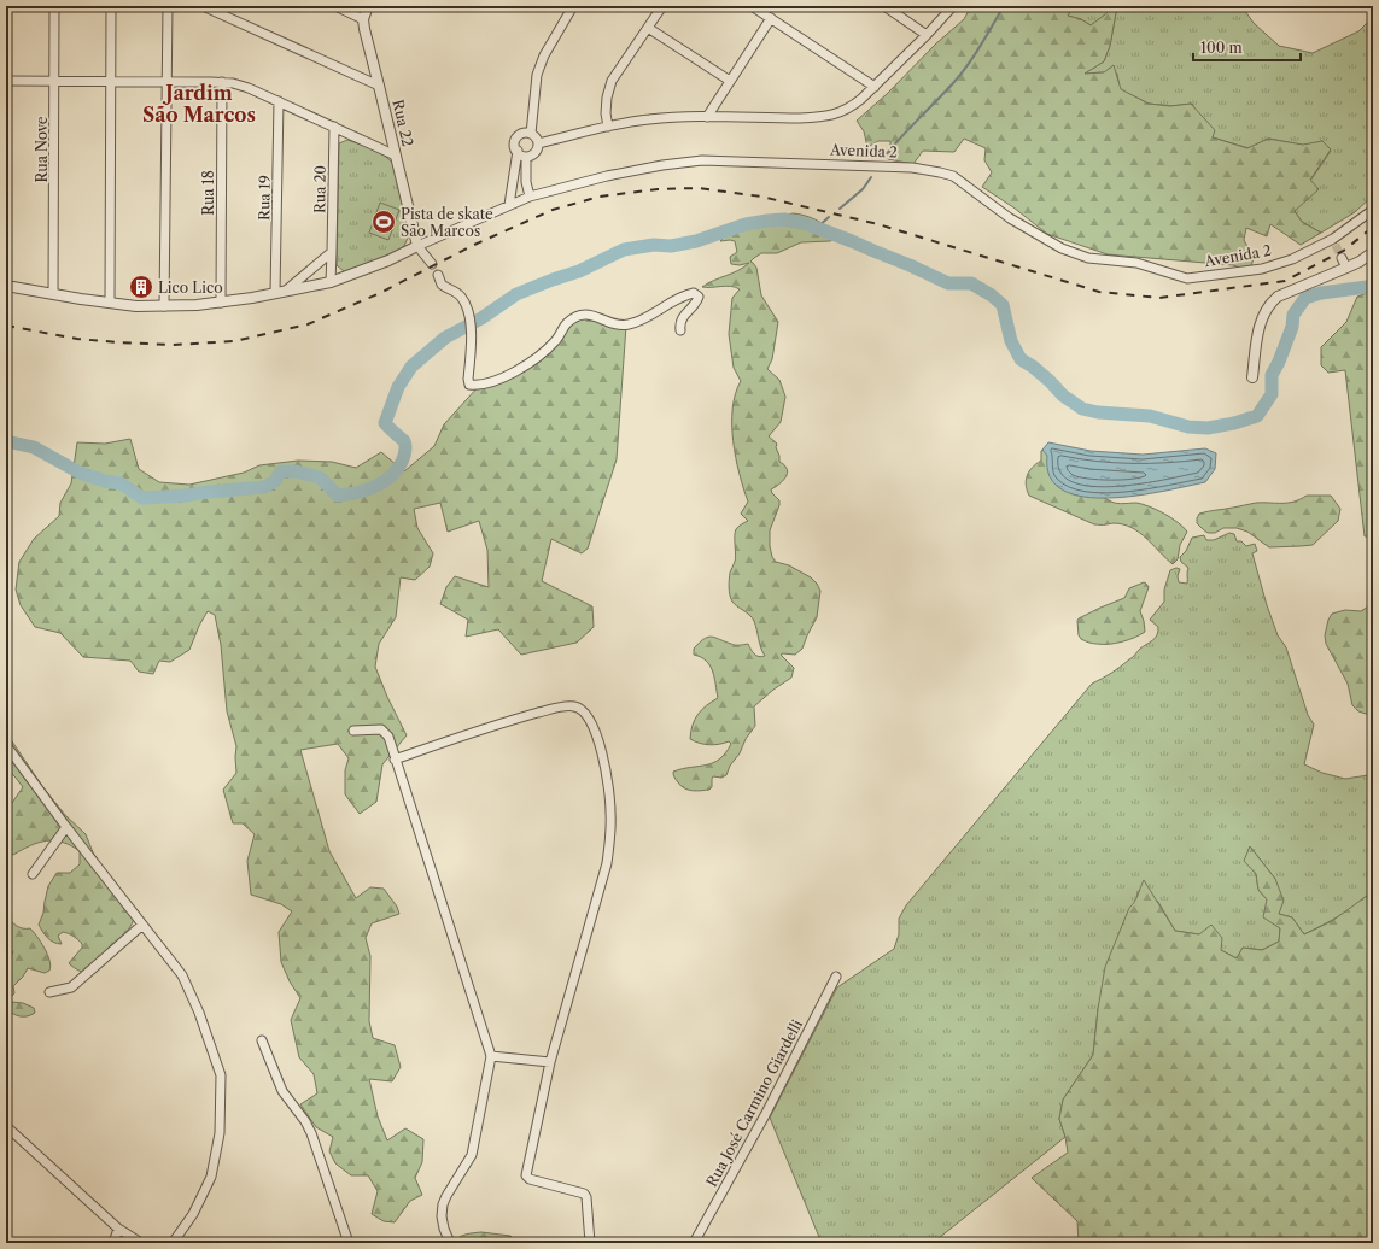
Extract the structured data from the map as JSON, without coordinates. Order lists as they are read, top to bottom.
{
  "streets": {
    "street": [
      "Rua 22",
      "Rua Nove",
      "Avenida 2",
      "Rua 20",
      "Rua 18",
      "Rua 19",
      "Rua José Carmino Giardelli"
    ]
  },
  "crossings": [
    ["Rua 22", "Avenida 2"],
    ["Rua Nove", "Avenida 2"],
    ["Avenida 2", "Rua 20"],
    ["Avenida 2", "Rua 18"],
    ["Avenida 2", "Rua 19"]
  ],
  "districts": ["Jardim São Marcos"],
  "places": {
    "sports": ["Pista de skate São Marcos"],
    "building": ["Lico Lico"]
  },
  "scale_bar": "100 m"
}
